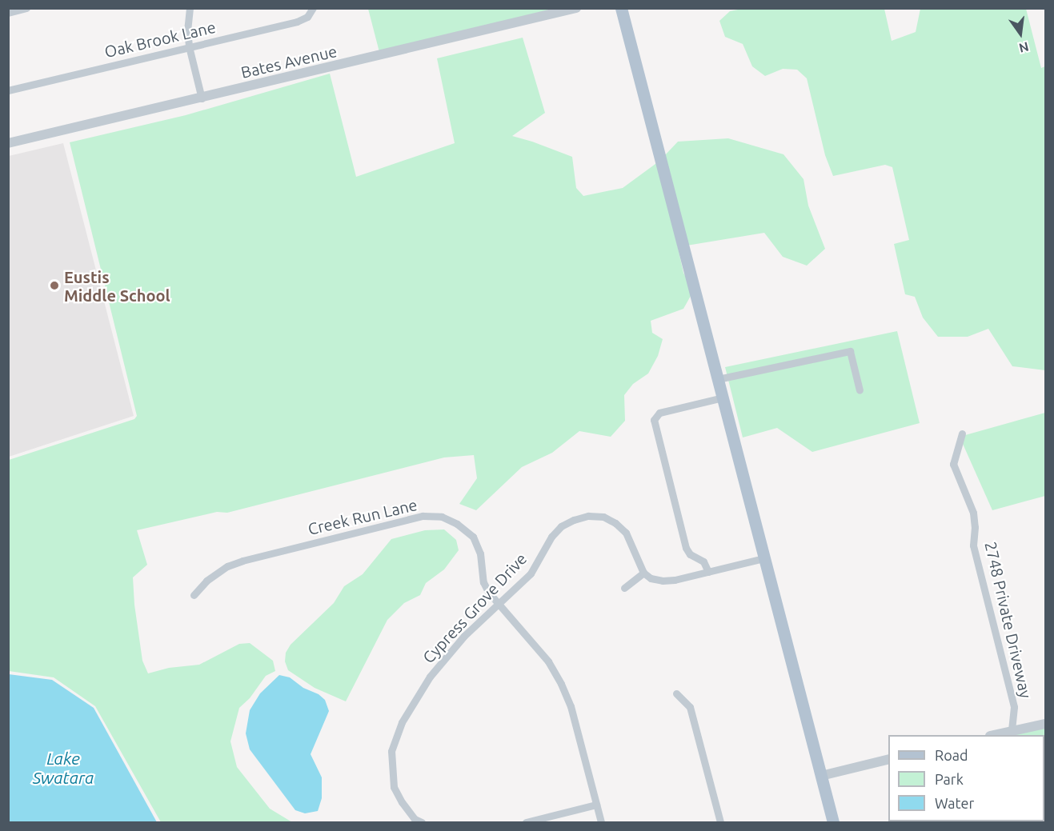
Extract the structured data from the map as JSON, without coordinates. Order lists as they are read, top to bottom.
{
  "streets": {
    "street": [
      "Oak Brook Lane",
      "Bates Avenue",
      "Creek Run Lane",
      "Cypress Grove Drive",
      "2748 Private Driveway"
    ]
  },
  "crossings": [
    ["Creek Run Lane", "Cypress Grove Drive"]
  ],
  "water": ["Lake Swatara"],
  "places": ["Eustis Middle School"],
  "legend": ["Road", "Park", "Water"],
  "north": "bottom"
}
